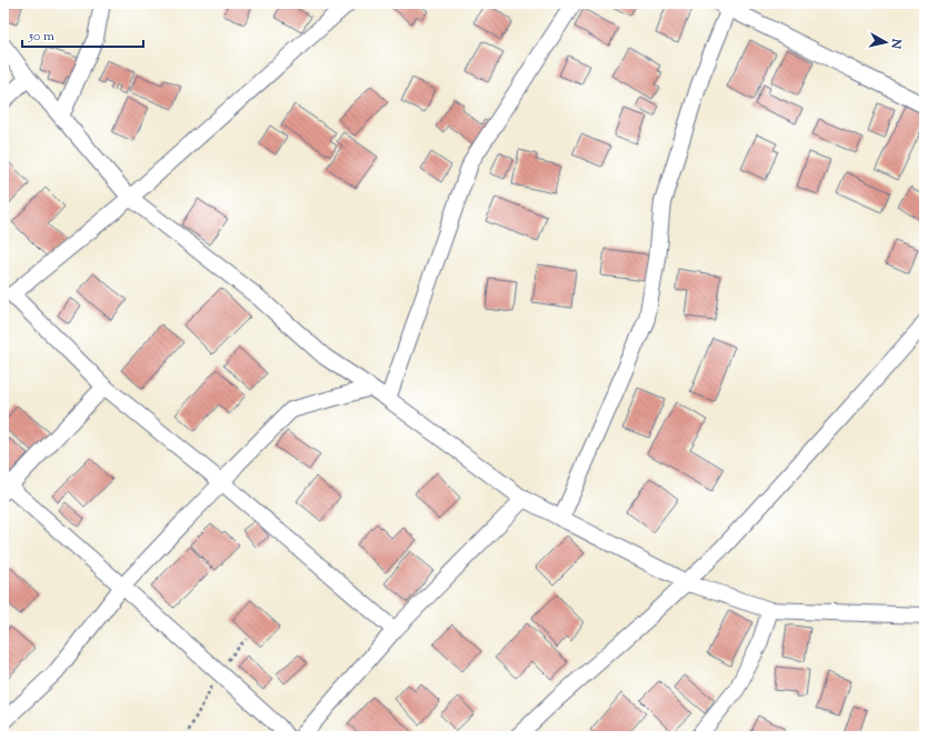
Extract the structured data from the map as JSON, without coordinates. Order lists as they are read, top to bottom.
{
  "scale_bar": "50 m",
  "north": "right"
}
